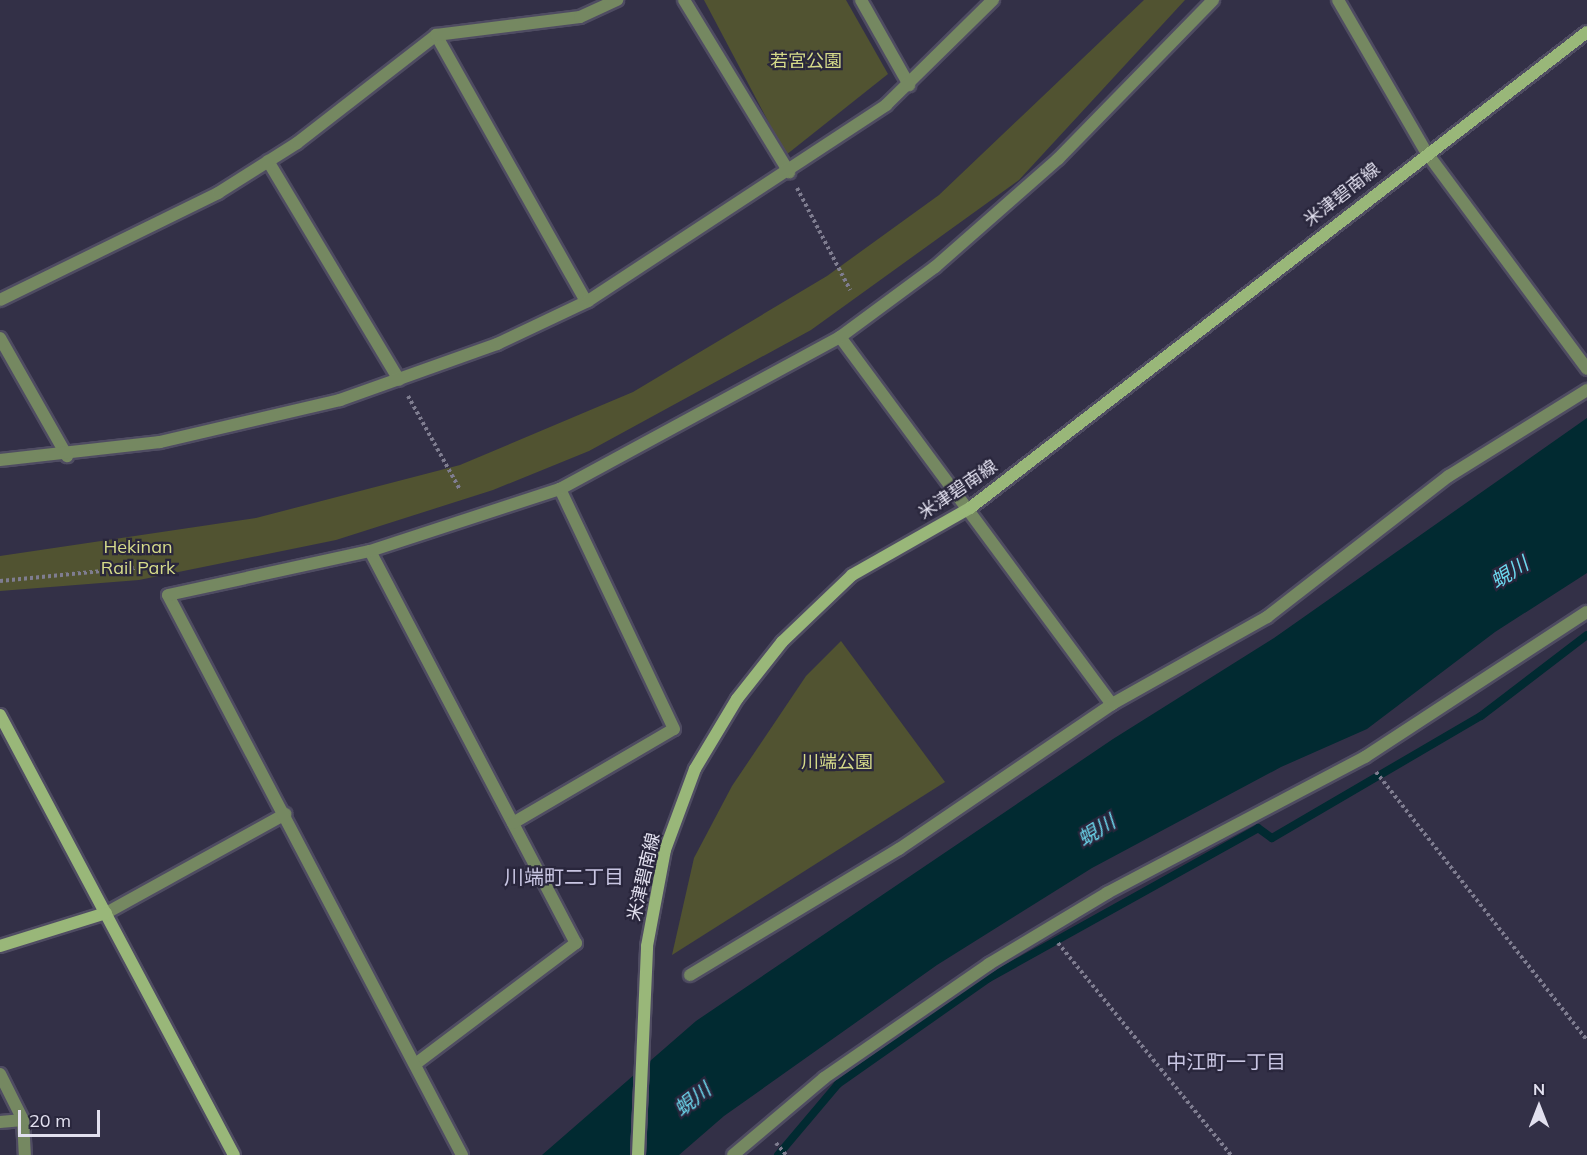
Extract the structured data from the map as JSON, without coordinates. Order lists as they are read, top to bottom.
{
  "streets": {
    "main road": ["米津碧南線"]
  },
  "districts": ["川端町二丁目", "中江町一丁目"],
  "water": ["蜆川"],
  "parks": ["若宮公園", "Hekinan Rail Park", "川端公園"],
  "scale_bar": "20 m",
  "north": "top"
}
